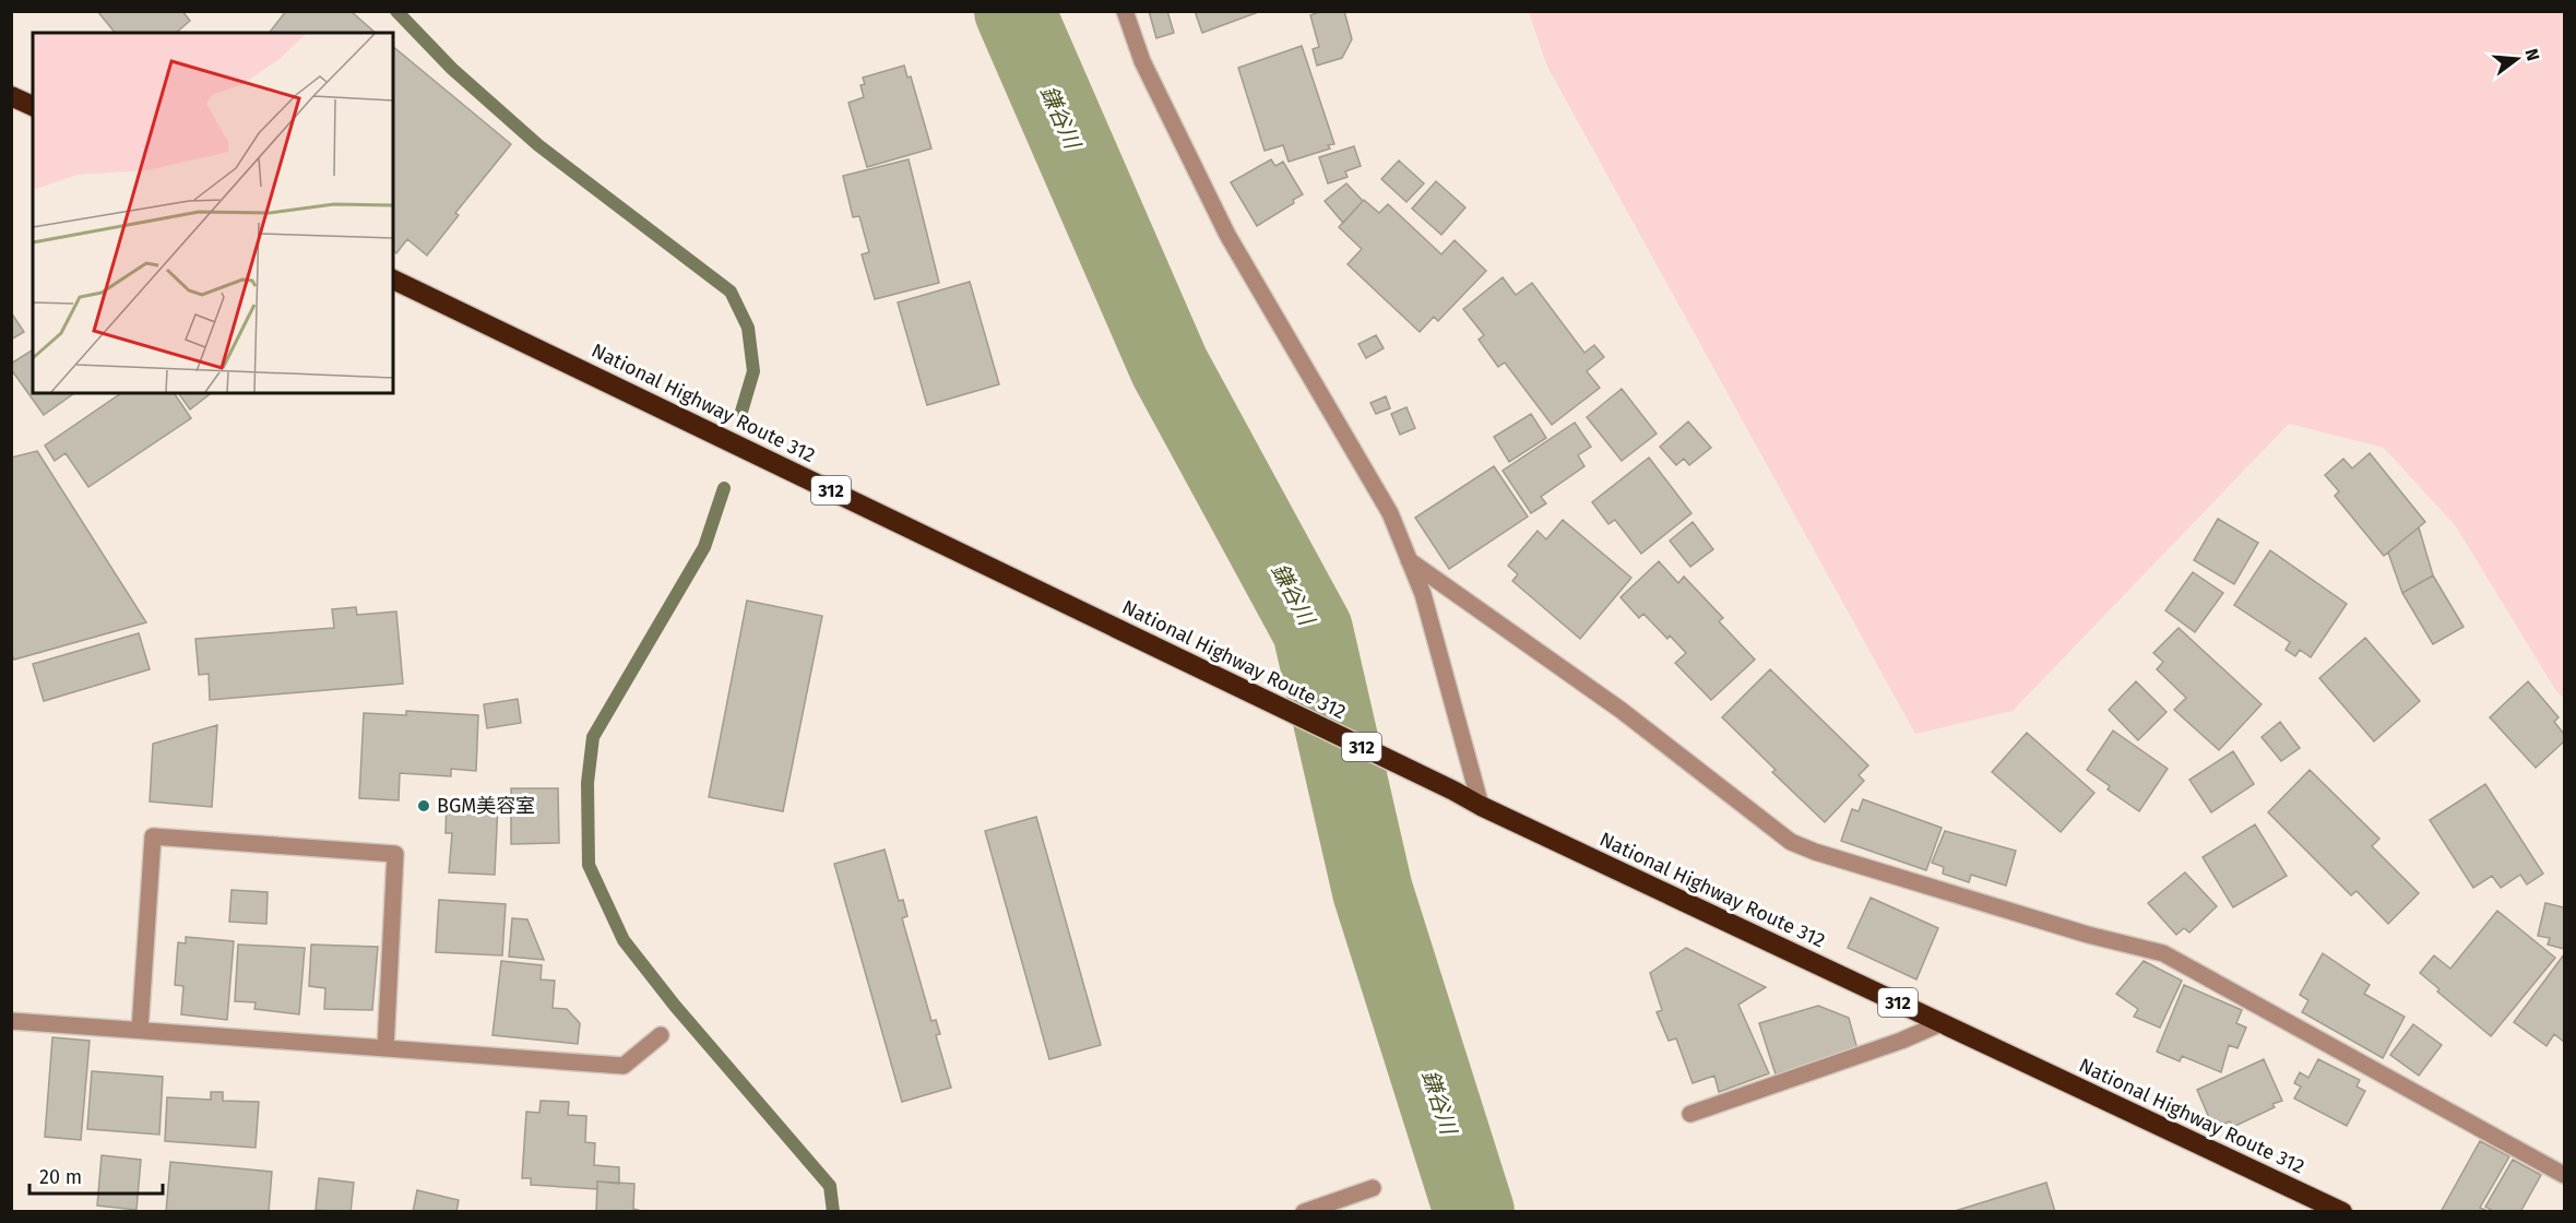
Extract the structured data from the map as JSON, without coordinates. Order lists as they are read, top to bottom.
{
  "streets": {
    "highway": ["National Highway Route 312", "312"]
  },
  "water": ["鎌谷川"],
  "places": ["BGM美容室"],
  "scale_bar": "20 m",
  "north": "right"
}
